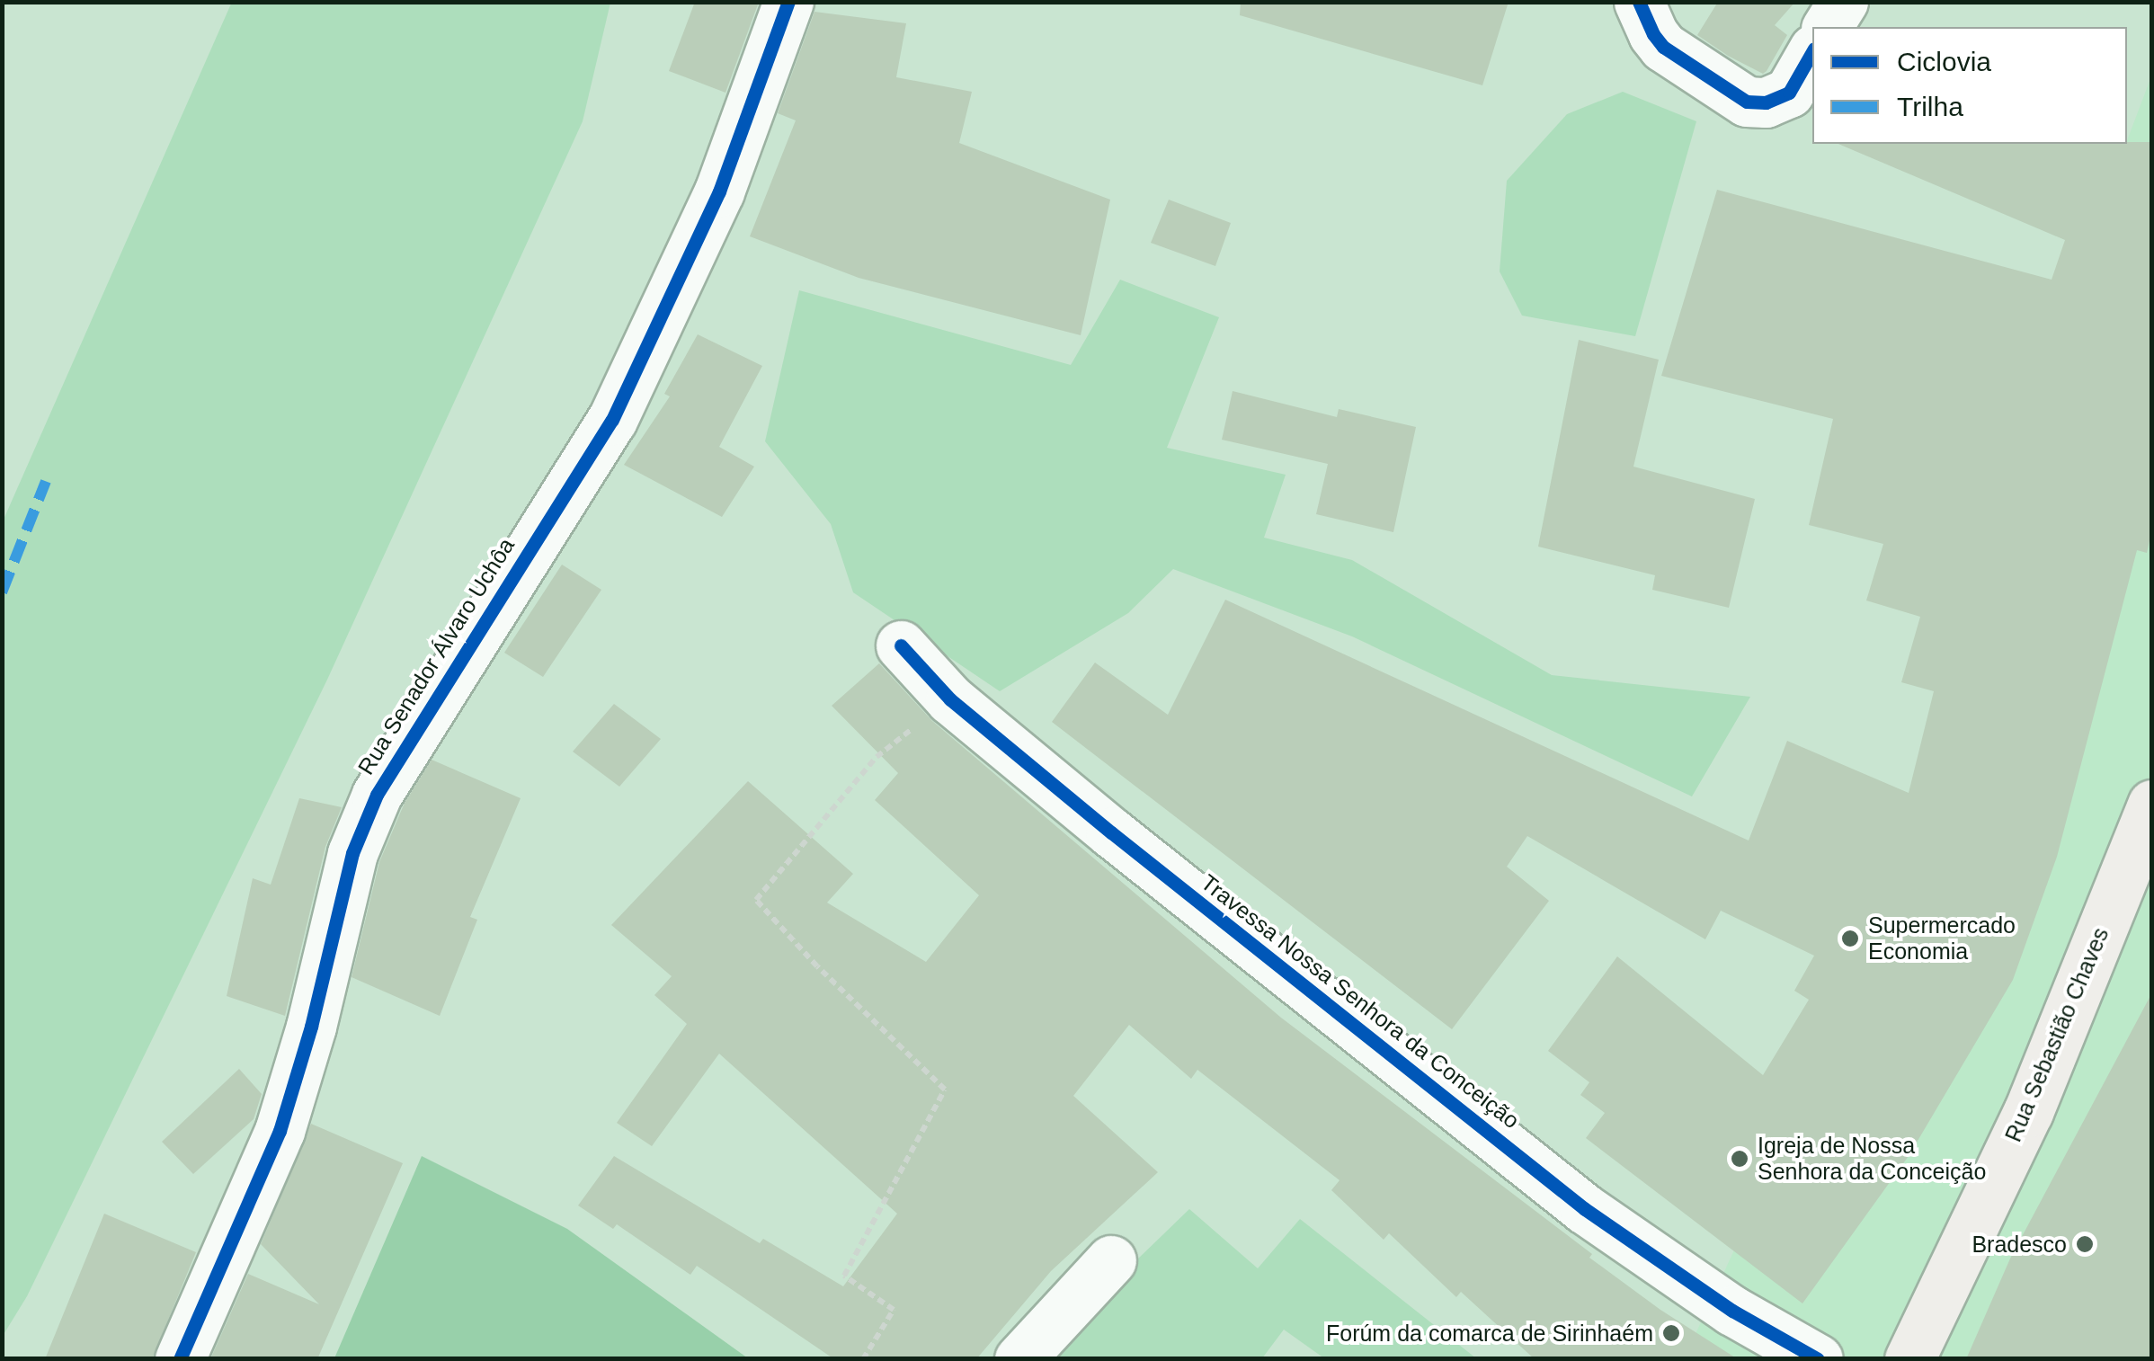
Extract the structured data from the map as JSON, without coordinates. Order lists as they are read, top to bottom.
{
  "streets": {
    "main road": ["Rua Sebastião Chaves"],
    "street": ["Rua Senador Álvaro Uchôa", "Travessa Nossa Senhora da Conceição"]
  },
  "places": [
    "Supermercado Economia",
    "Igreja de Nossa Senhora da Conceição",
    "Bradesco",
    "Forúm da comarca de Sirinhaém"
  ],
  "legend": ["Ciclovia", "Trilha"]
}
